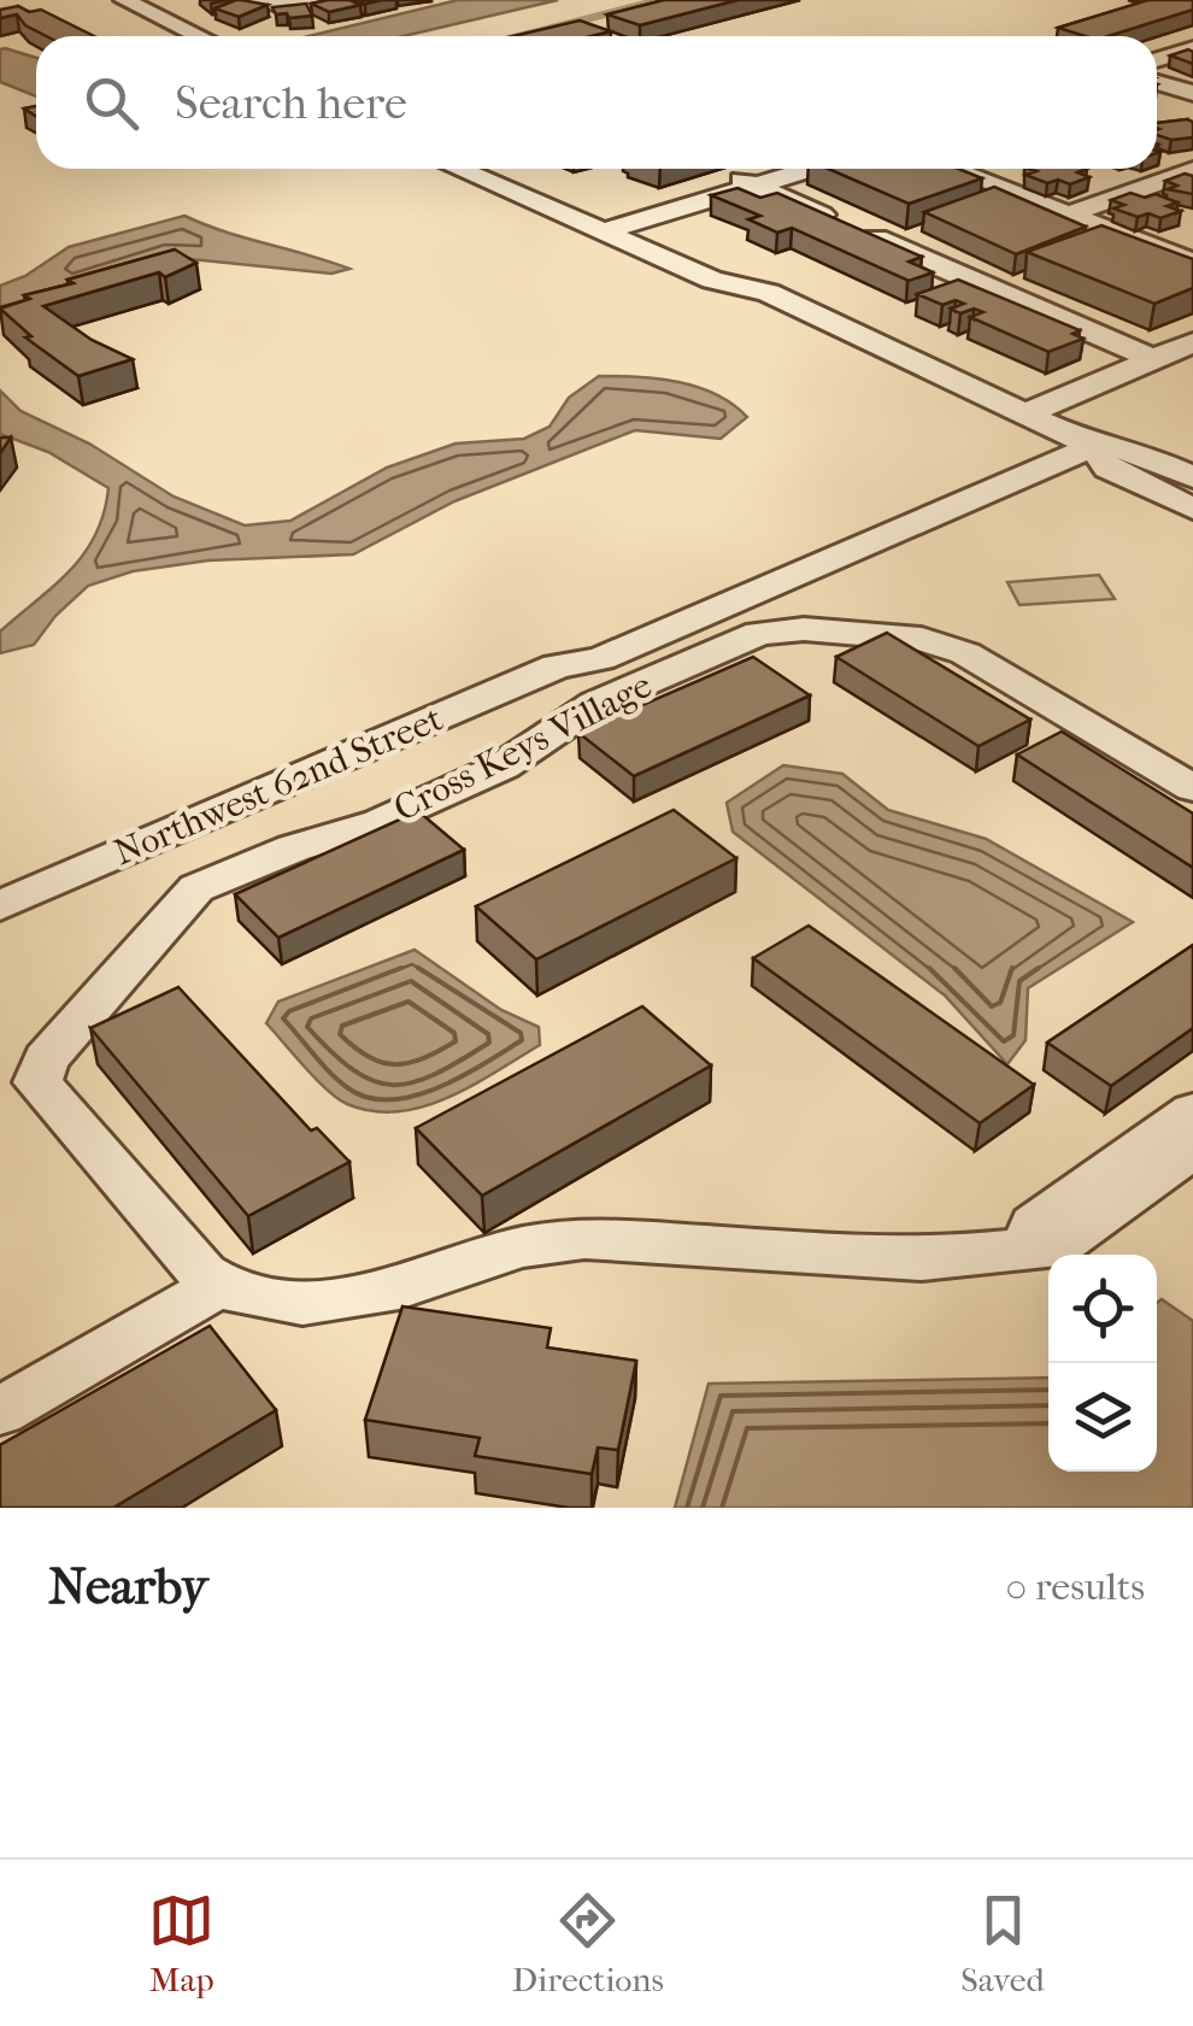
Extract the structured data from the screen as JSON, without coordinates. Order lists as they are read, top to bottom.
{
  "streets": {
    "street": ["Cross Keys Village", "Northwest 62nd Street"]
  },
  "page": {
    "search": "Search here",
    "heading": ["Nearby", "0 results"],
    "nav": ["Map", "Directions", "Saved"]
  }
}
